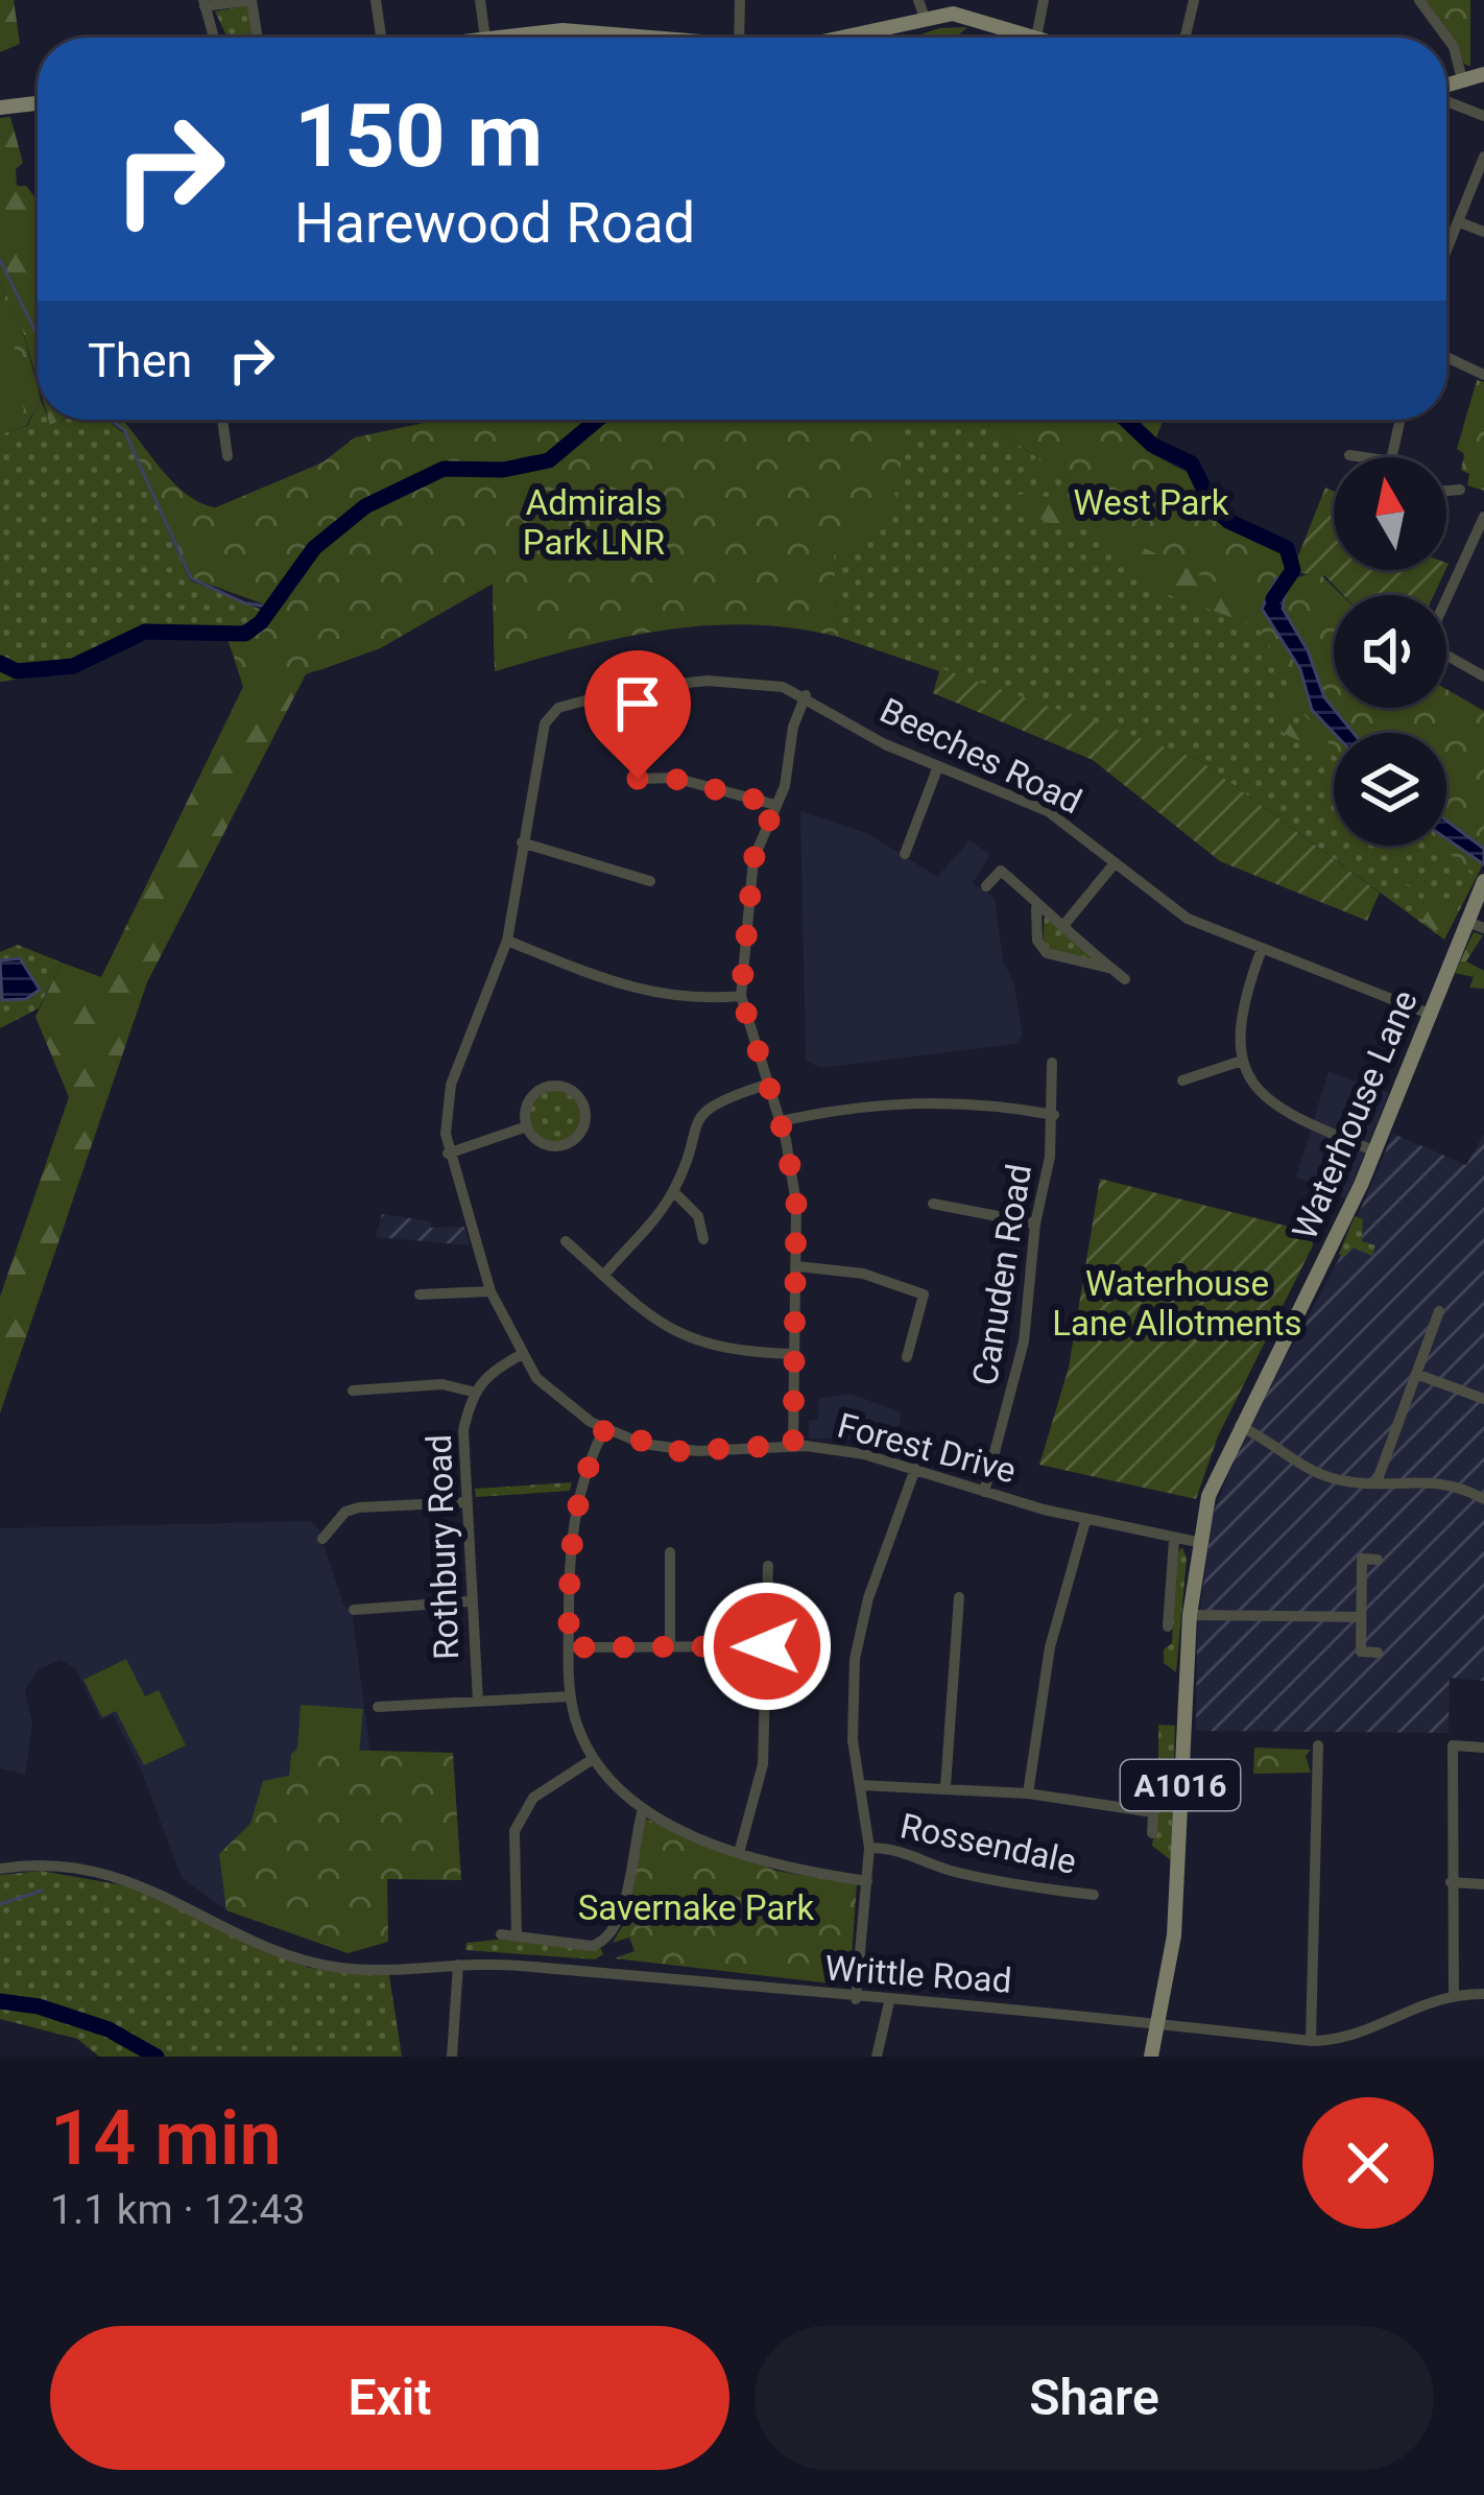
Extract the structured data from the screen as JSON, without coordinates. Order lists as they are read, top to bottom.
{
  "streets": {
    "main road": ["Waterhouse Lane", "A1016"],
    "street": [
      "Beeches Road",
      "Canuden Road",
      "Forest Drive",
      "Rothbury Road",
      "Rossendale",
      "Writtle Road"
    ]
  },
  "crossings": [
    ["Beeches Road", "Waterhouse Lane"],
    ["Beeches Road", "Forest Drive"],
    ["Waterhouse Lane", "Forest Drive"],
    ["Waterhouse Lane", "A1016"],
    ["Waterhouse Lane", "Writtle Road"],
    ["Canuden Road", "Forest Drive"],
    ["A1016", "Writtle Road"]
  ],
  "parks": [
    "Admirals Park LNR",
    "West Park",
    "Waterhouse Lane Allotments",
    "Savernake Park"
  ],
  "north": "top",
  "page": {
    "turn": ["150 m", "Harewood Road"],
    "then": "Then",
    "heading": ["14 min", "1.1 km · 12:43"],
    "buttons": ["Exit", "Share"]
  }
}
